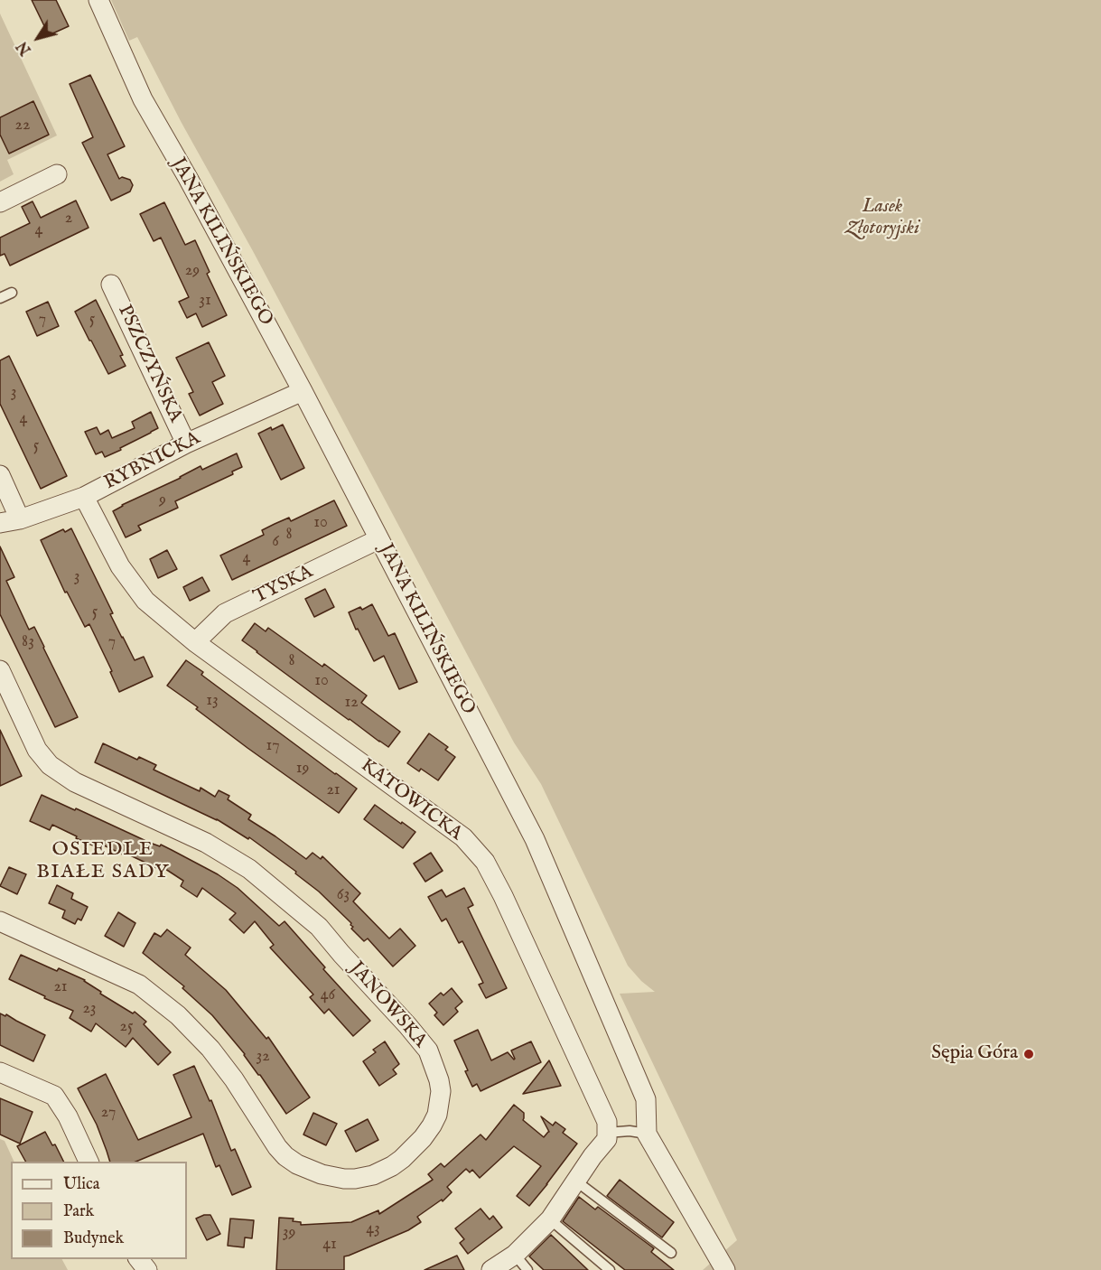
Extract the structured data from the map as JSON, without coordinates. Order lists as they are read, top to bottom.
{
  "streets": {
    "street": [
      "JANA KILIŃSKIEGO",
      "PSZCZYŃSKA",
      "RYBNICKA",
      "TYSKA",
      "KATOWICKA",
      "JANOWSKA"
    ]
  },
  "crossings": [
    ["JANA KILIŃSKIEGO", "RYBNICKA"],
    ["JANA KILIŃSKIEGO", "TYSKA"],
    ["PSZCZYŃSKA", "RYBNICKA"],
    ["RYBNICKA", "KATOWICKA"],
    ["TYSKA", "KATOWICKA"]
  ],
  "districts": ["OSIEDLE BIAŁE SADY"],
  "parks": ["Lasek Złotoryjski"],
  "places": ["Sępia Góra"],
  "house_numbers": [
    "22",
    "2",
    "4",
    "29",
    "31",
    "7",
    "5",
    "3",
    "4",
    "5",
    "9",
    "10",
    "8",
    "6",
    "4",
    "3",
    "5",
    "83",
    "7",
    "8",
    "10",
    "13",
    "12",
    "17",
    "19",
    "21",
    "63",
    "21",
    "46",
    "23",
    "25",
    "32",
    "27",
    "43",
    "39",
    "41"
  ],
  "legend": ["Ulica", "Park", "Budynek"],
  "north": "bottom left"
}
